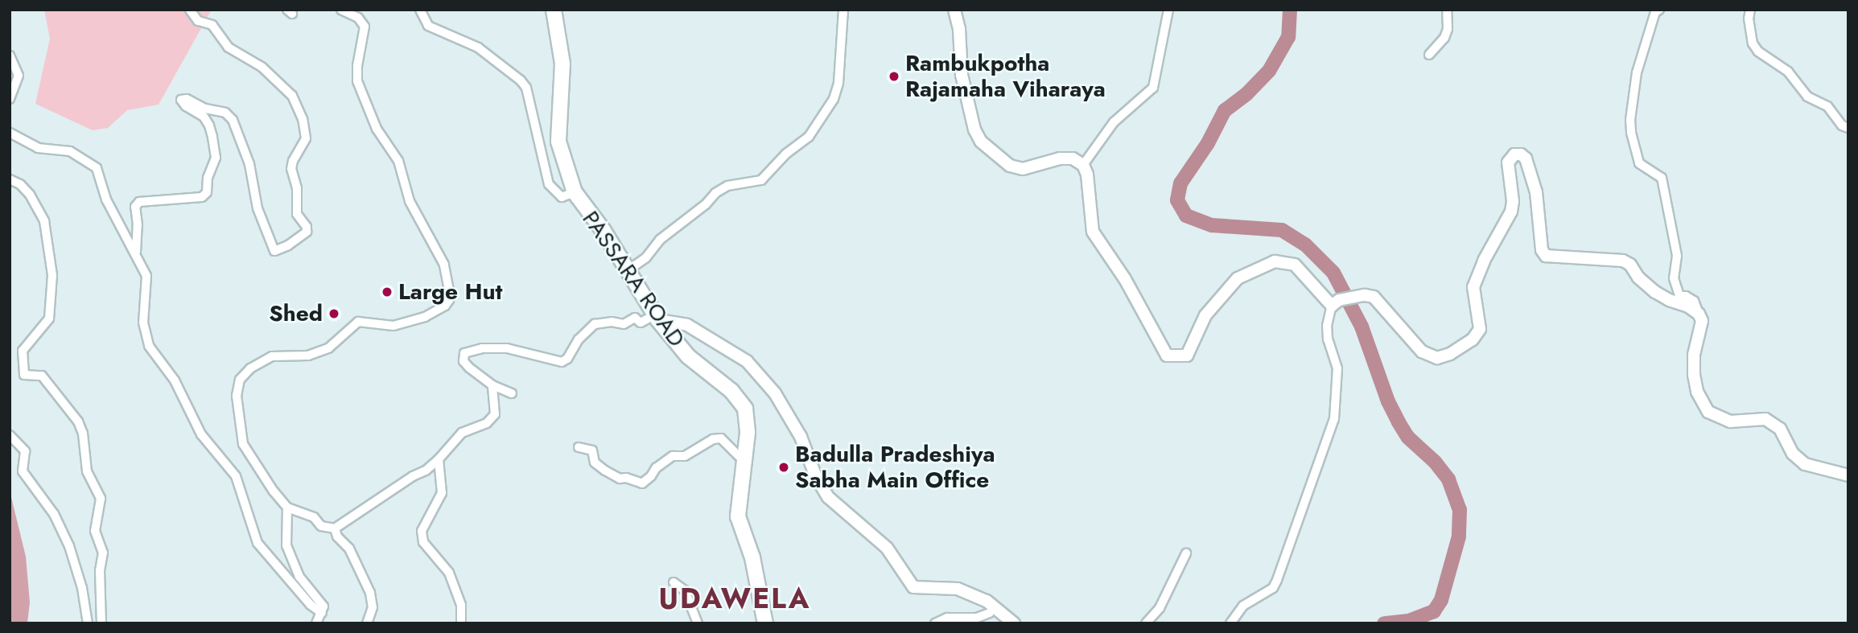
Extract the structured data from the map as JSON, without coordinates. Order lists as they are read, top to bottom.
{
  "streets": {
    "highway": ["PASSARA ROAD"]
  },
  "districts": ["UDAWELA"],
  "places": [
    "Rambukpotha Rajamaha Viharaya",
    "Large Hut",
    "Shed",
    "Badulla Pradeshiya Sabha Main Office"
  ]
}
